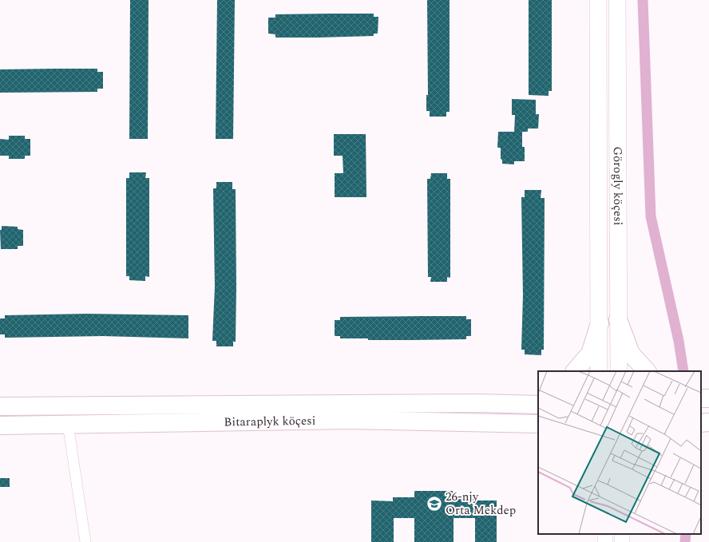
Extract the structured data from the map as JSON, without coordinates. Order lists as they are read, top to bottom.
{
  "streets": {
    "highway": ["Bitaraplyk köçesi"],
    "main road": ["Görogly köçesi"]
  },
  "places": {
    "school or university": ["26-njy Orta Mekdep"]
  }
}
